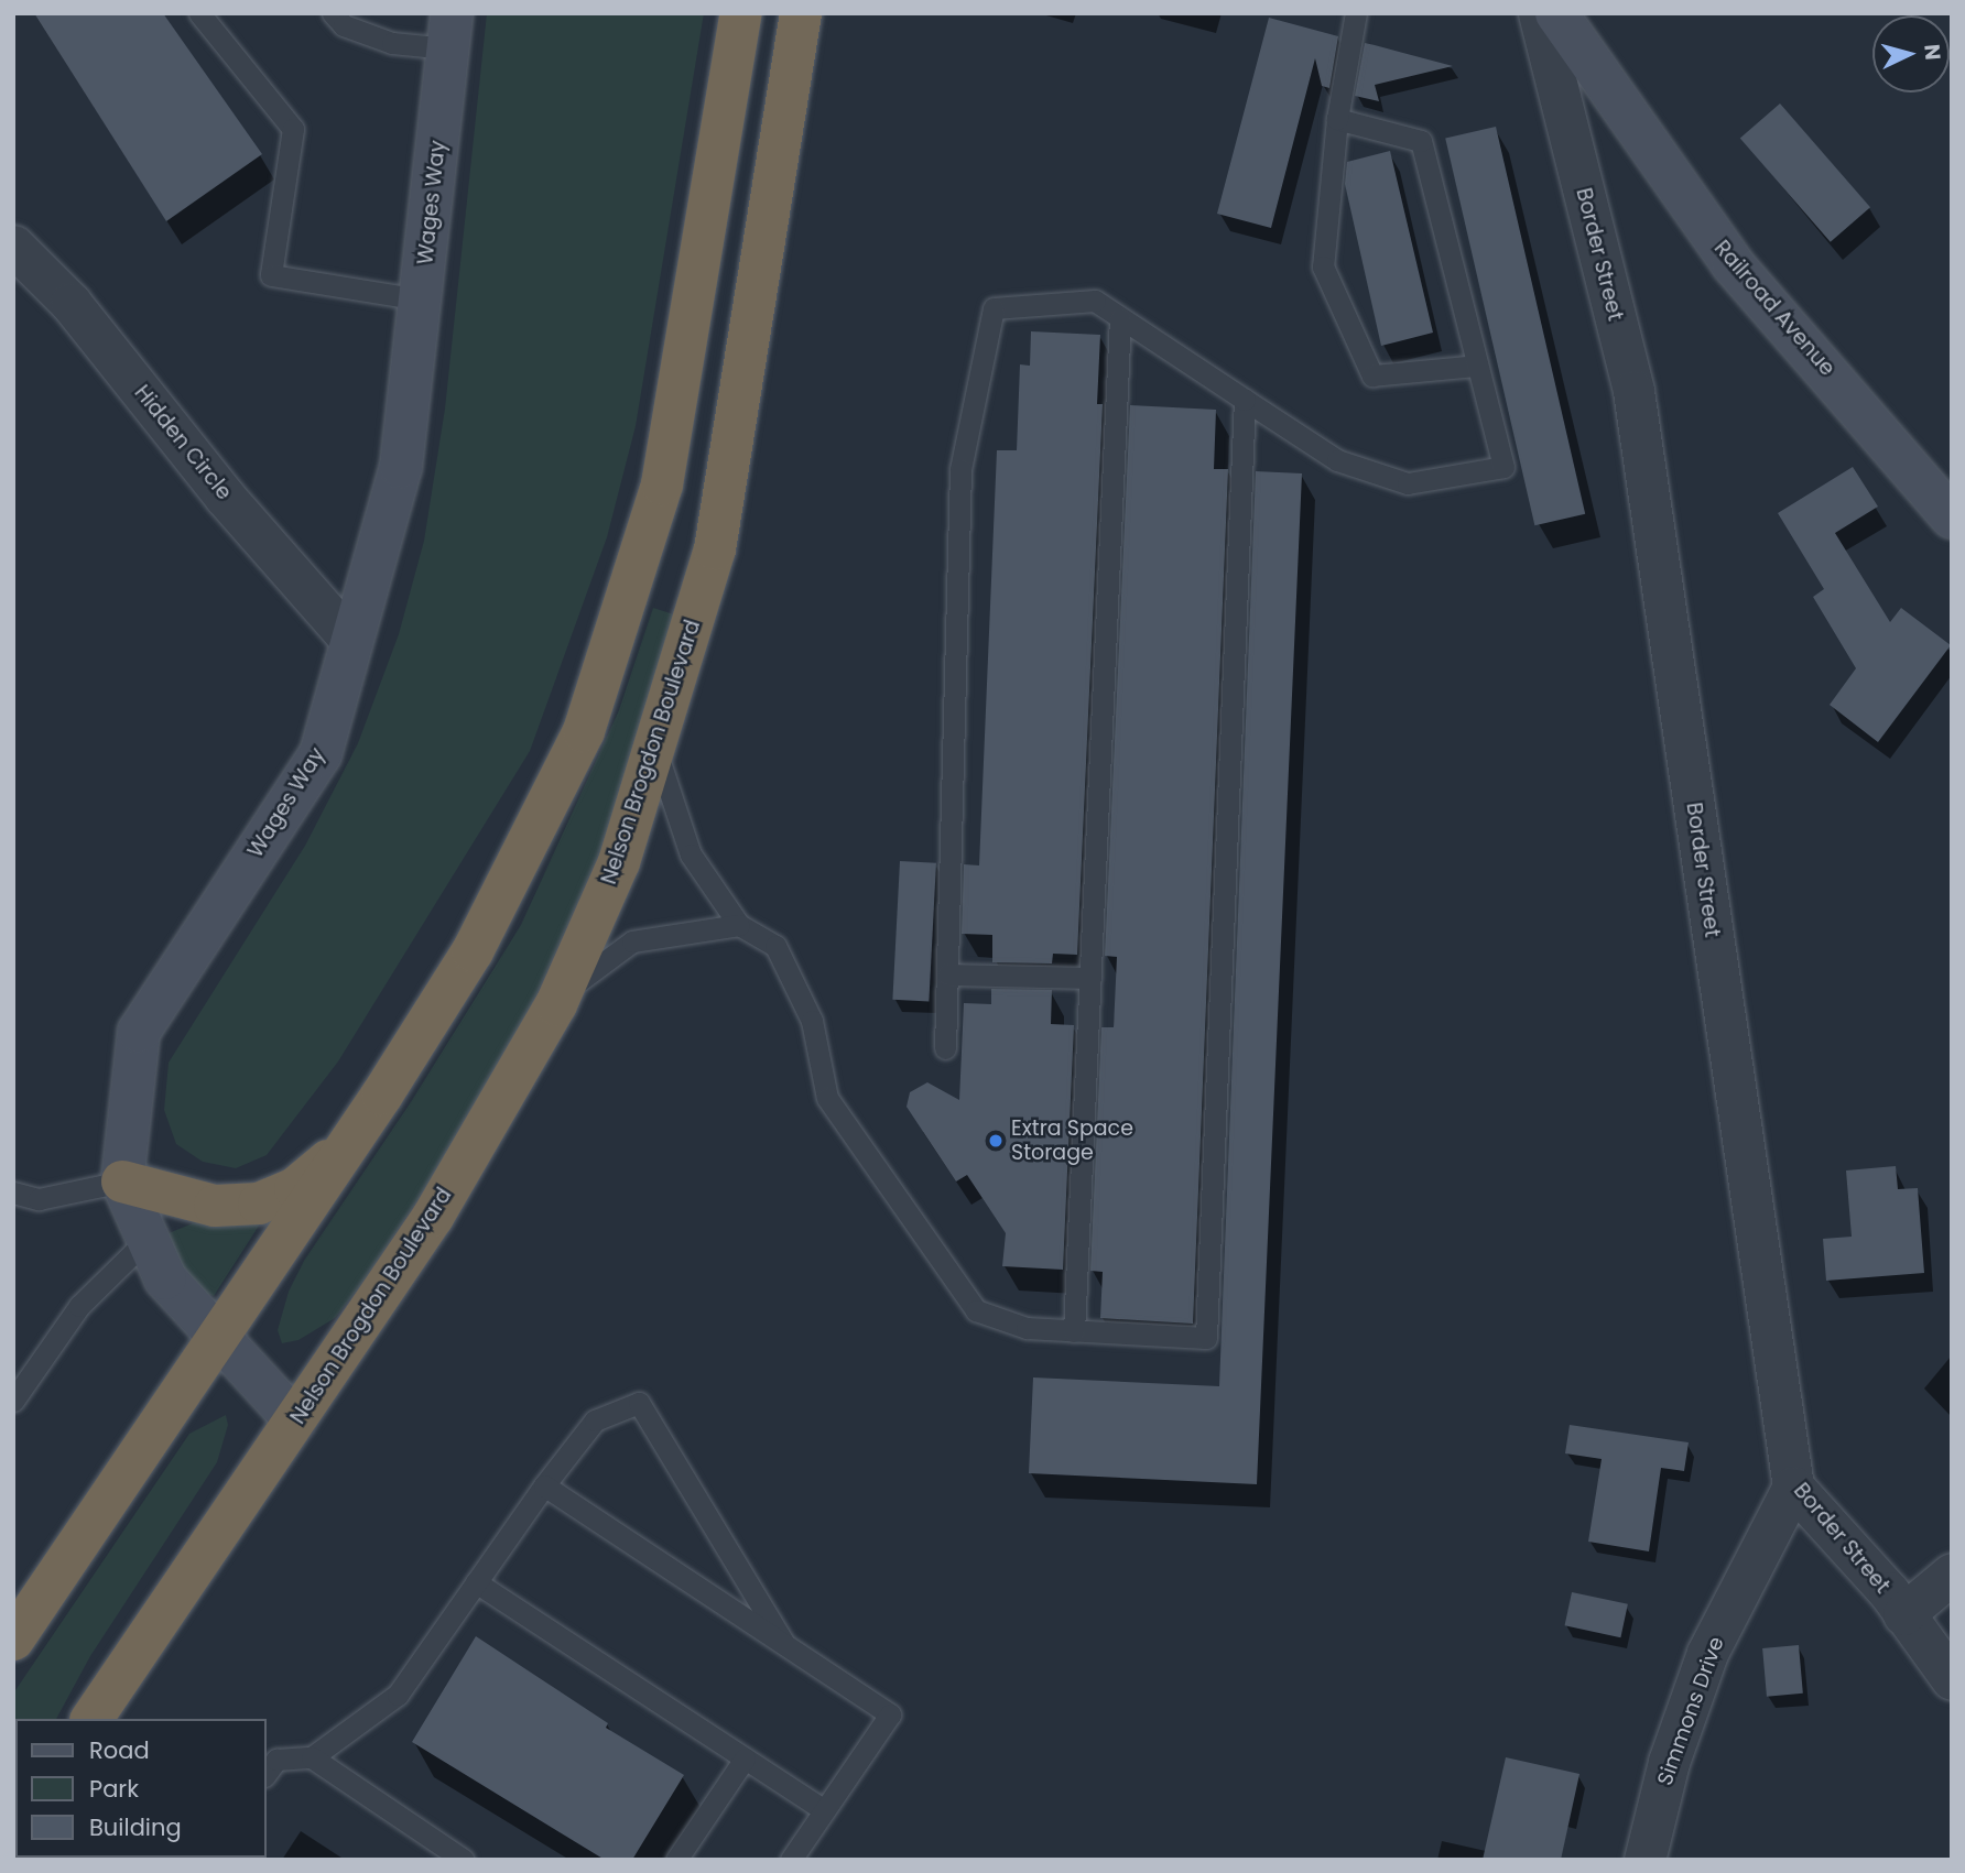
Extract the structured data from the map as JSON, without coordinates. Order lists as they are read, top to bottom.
{
  "streets": {
    "highway": ["Nelson Brogdon Boulevard"],
    "street": [
      "Wages Way",
      "Border Street",
      "Railroad Avenue",
      "Hidden Circle",
      "Simmons Drive"
    ]
  },
  "crossings": [
    ["Wages Way", "Hidden Circle"],
    ["Border Street", "Simmons Drive"]
  ],
  "places": ["Extra Space Storage"],
  "legend": ["Road", "Park", "Building"],
  "north": "right"
}
